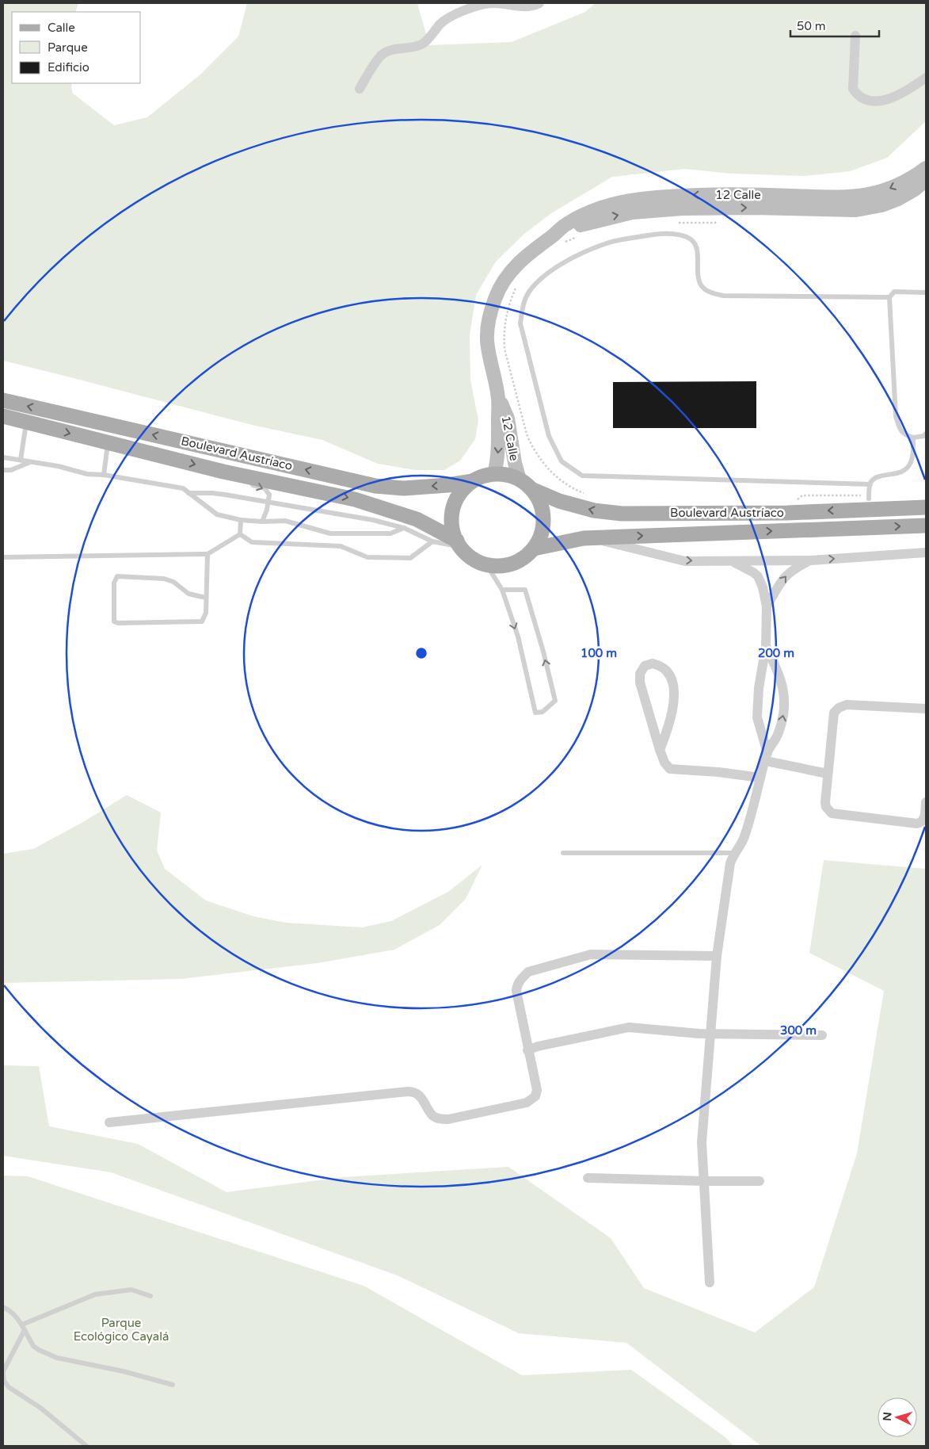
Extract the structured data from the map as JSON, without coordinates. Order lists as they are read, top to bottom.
{
  "streets": {
    "main road": ["Boulevard Austríaco"],
    "street": ["12 Calle"]
  },
  "crossings": [
    ["12 Calle", "Boulevard Austríaco"]
  ],
  "parks": ["Parque Ecológico Cayalá"],
  "legend": ["Calle", "Parque", "Edificio"],
  "scale_bar": "50 m",
  "north": "left",
  "rings": ["100 m", "200 m", "300 m"]
}
